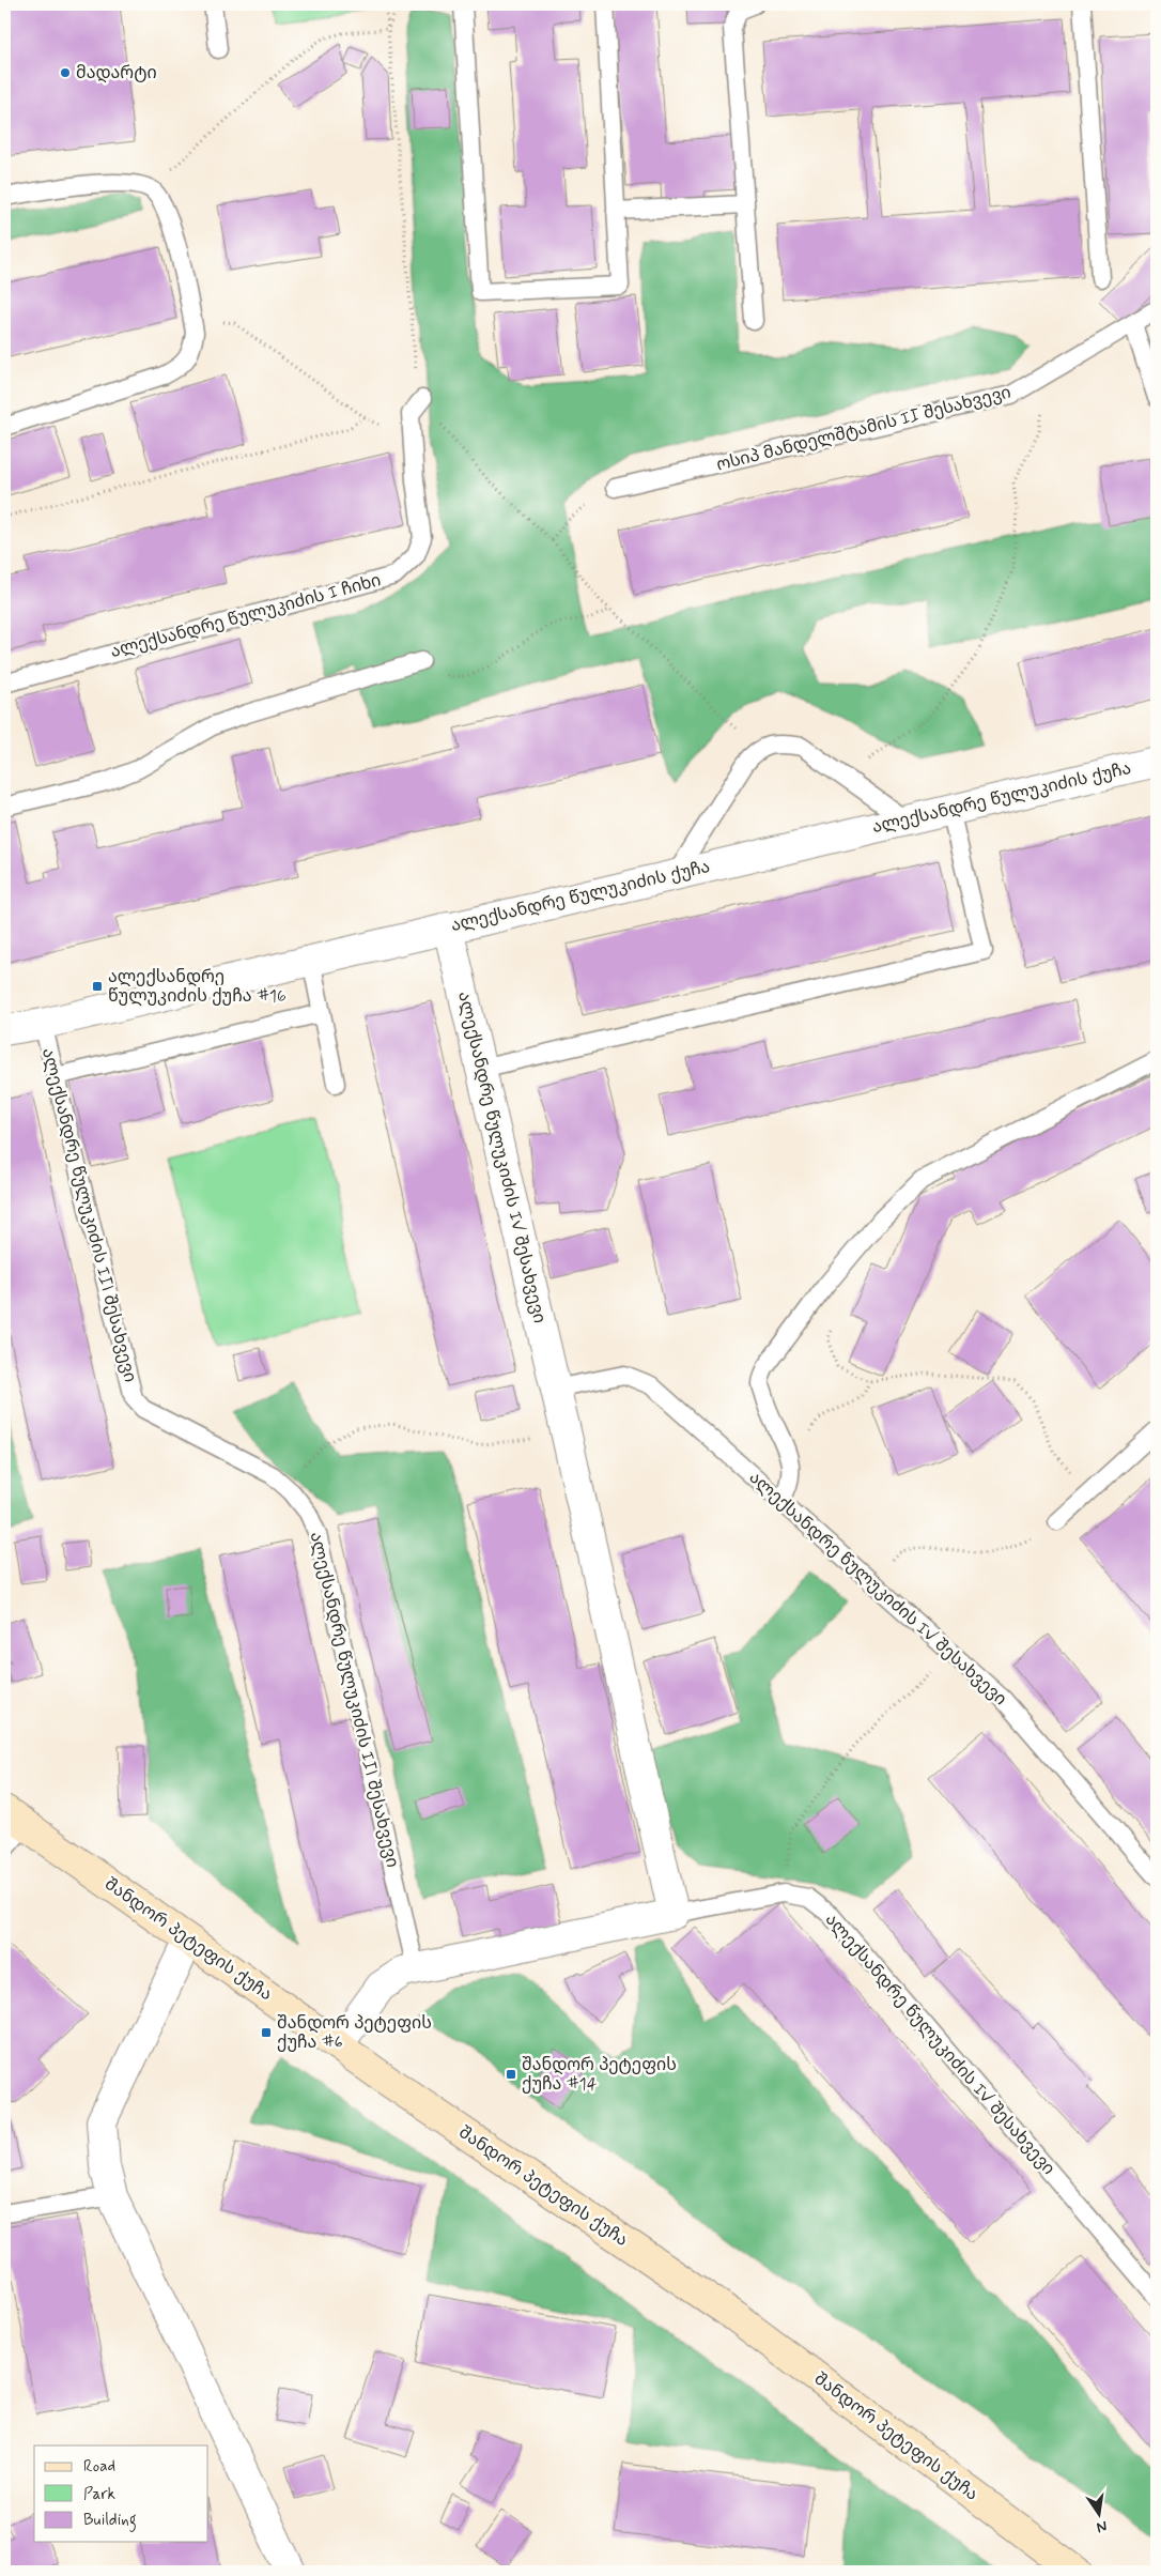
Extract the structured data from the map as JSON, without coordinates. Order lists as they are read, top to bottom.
{
  "streets": {
    "main road": ["შანდორ პეტეფის ქუჩა"],
    "street": ["ალექსანდრე წულუკიძის ქუჩა", "ალექსანდრე წულუკიძის IV შესახვევი"],
    "lane": ["ოსიპ მანდელშტამის II შესახვევი", "ალექსანდრე წულუკიძის I ჩიხი", "ალექსანდრე წულუკიძის III შესახვევი"]
  },
  "crossings": [
    ["ალექსანდრე წულუკიძის ქუჩა", "ალექსანდრე წულუკიძის IV შესახვევი"],
    ["ალექსანდრე წულუკიძის ქუჩა", "ალექსანდრე წულუკიძის III შესახვევი"],
    ["ალექსანდრე წულუკიძის IV შესახვევი", "ალექსანდრე წულუკიძის III შესახვევი"],
    ["ალექსანდრე წულუკიძის IV შესახვევი", "შანდორ პეტეფის ქუჩა"]
  ],
  "places": {
    "other": ["მადარტი"],
    "transit": ["ალექსანდრე წულუკიძის ქუჩა #16", "შანდორ პეტეფის ქუჩა #6", "შანდორ პეტეფის ქუჩა #14"]
  },
  "legend": ["Road", "Park", "Building"],
  "north": "bottom"
}
